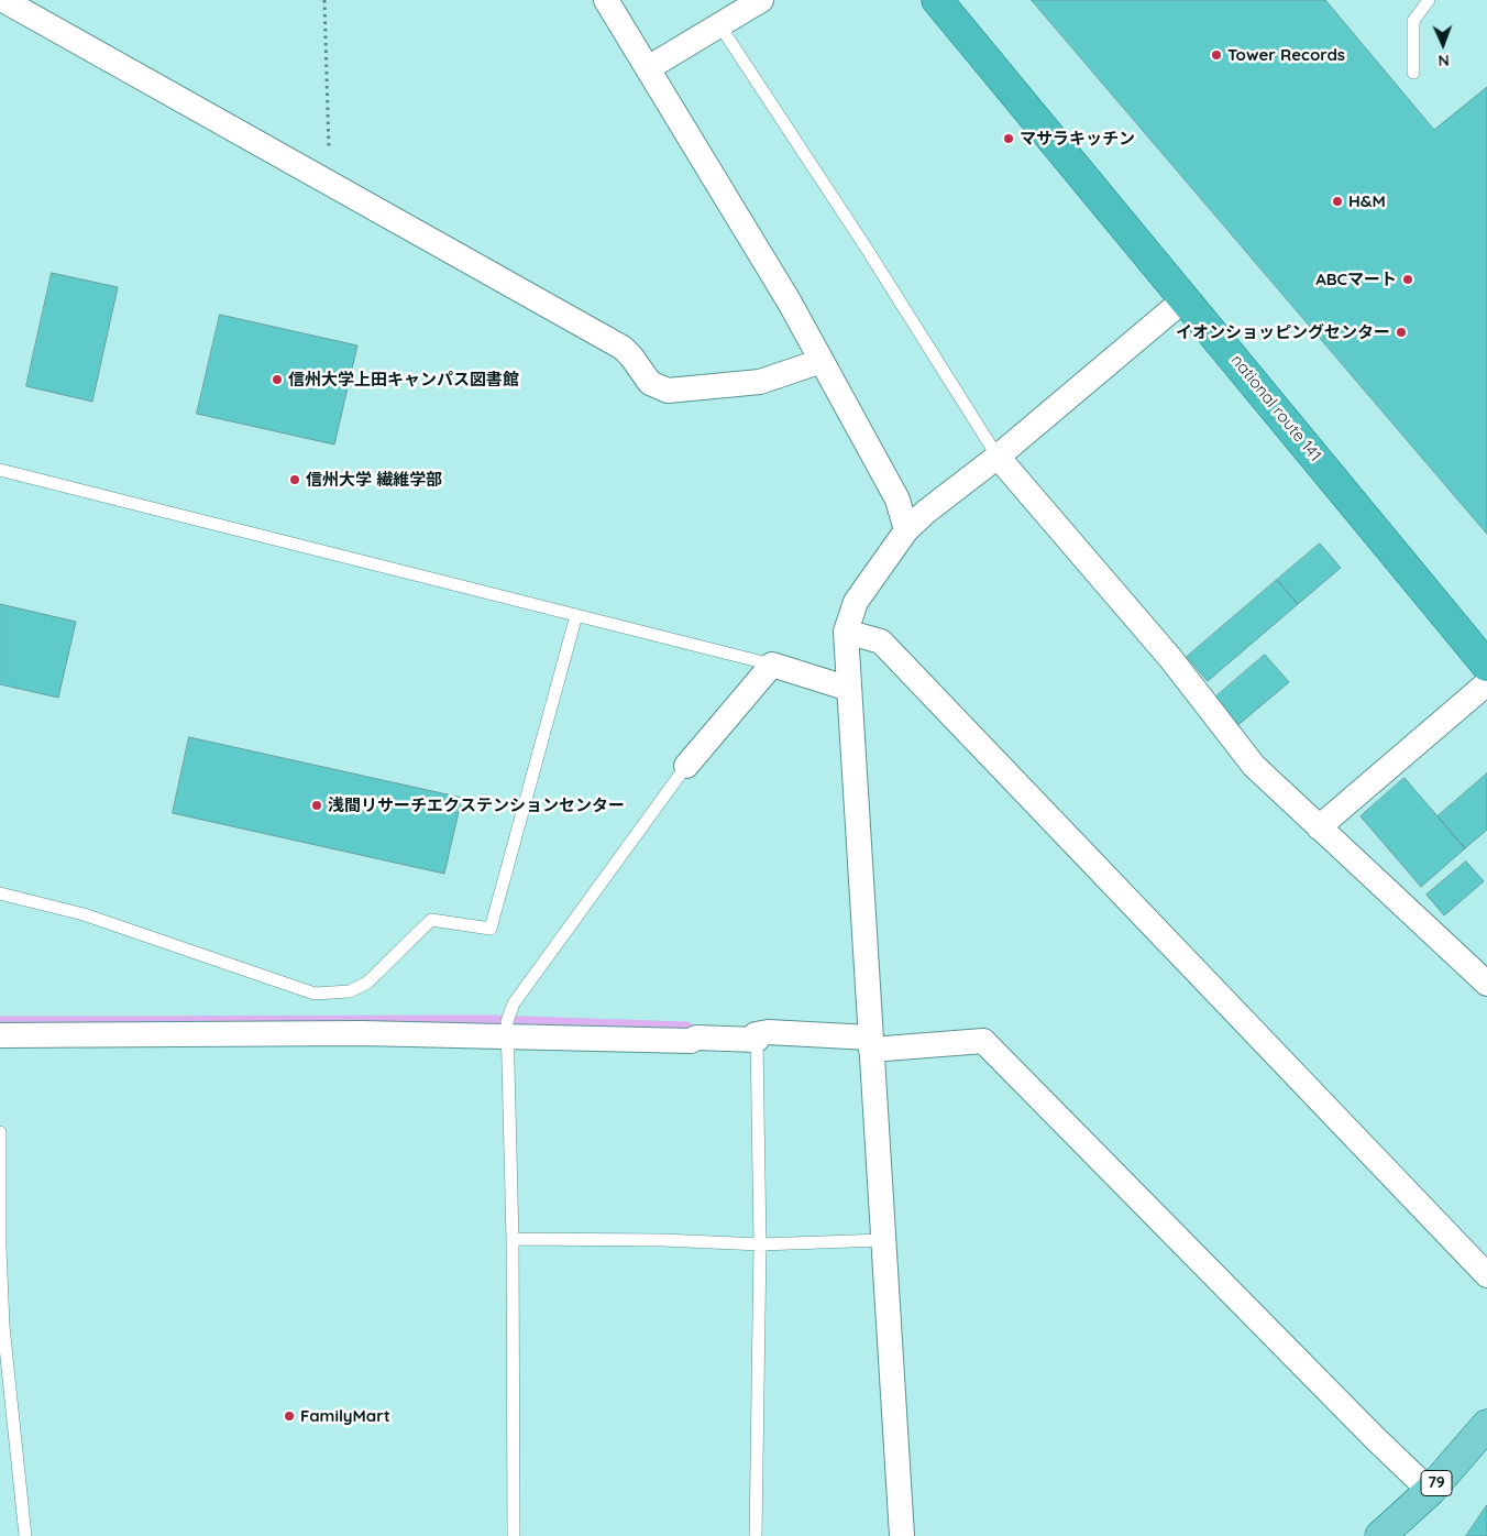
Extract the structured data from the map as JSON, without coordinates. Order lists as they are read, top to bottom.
{
  "streets": {
    "highway": ["national route 141"],
    "main road": ["79"]
  },
  "places": [
    "Tower Records",
    "マサラキッチン",
    "H&M",
    "ABCマート",
    "イオンショッピングセンター",
    "信州大学上田キャンパス図書館",
    "信州大学 繊維学部",
    "浅間リサーチエクステンションセンター",
    "FamilyMart"
  ],
  "north": "bottom"
}
